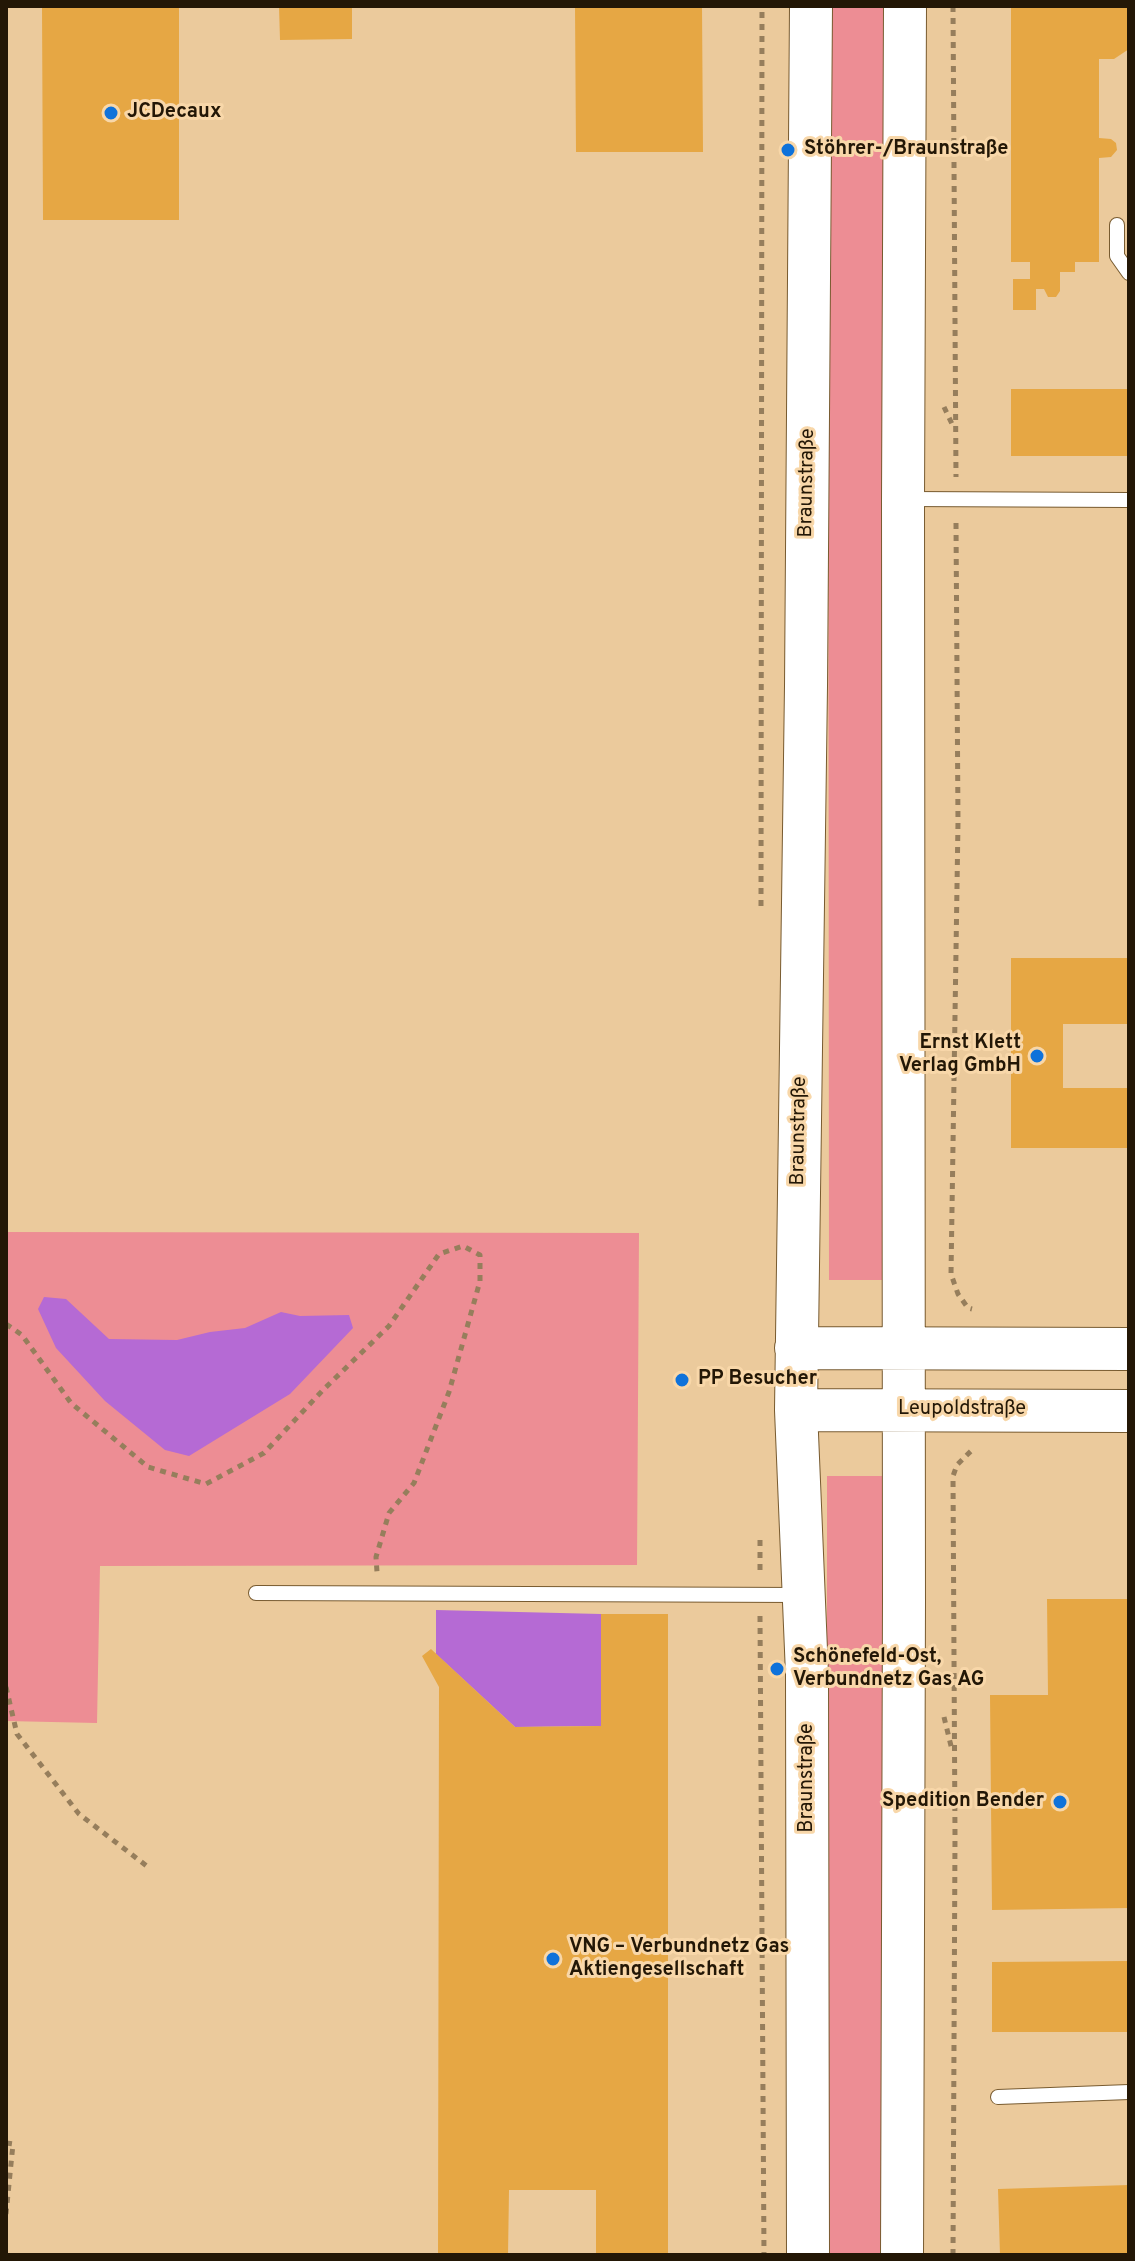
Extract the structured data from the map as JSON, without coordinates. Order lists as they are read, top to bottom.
{
  "streets": {
    "main road": ["Braunstraße", "Leupoldstraße"]
  },
  "crossings": [
    ["Braunstraße", "Leupoldstraße"]
  ],
  "places": [
    "JCDecaux",
    "Stöhrer-/Braunstraße",
    "Ernst Klett Verlag GmbH",
    "PP Besucher",
    "Schönefeld-Ost, Verbundnetz Gas AG",
    "Spedition Bender",
    "VNG – Verbundnetz Gas Aktiengesellschaft"
  ]
}
